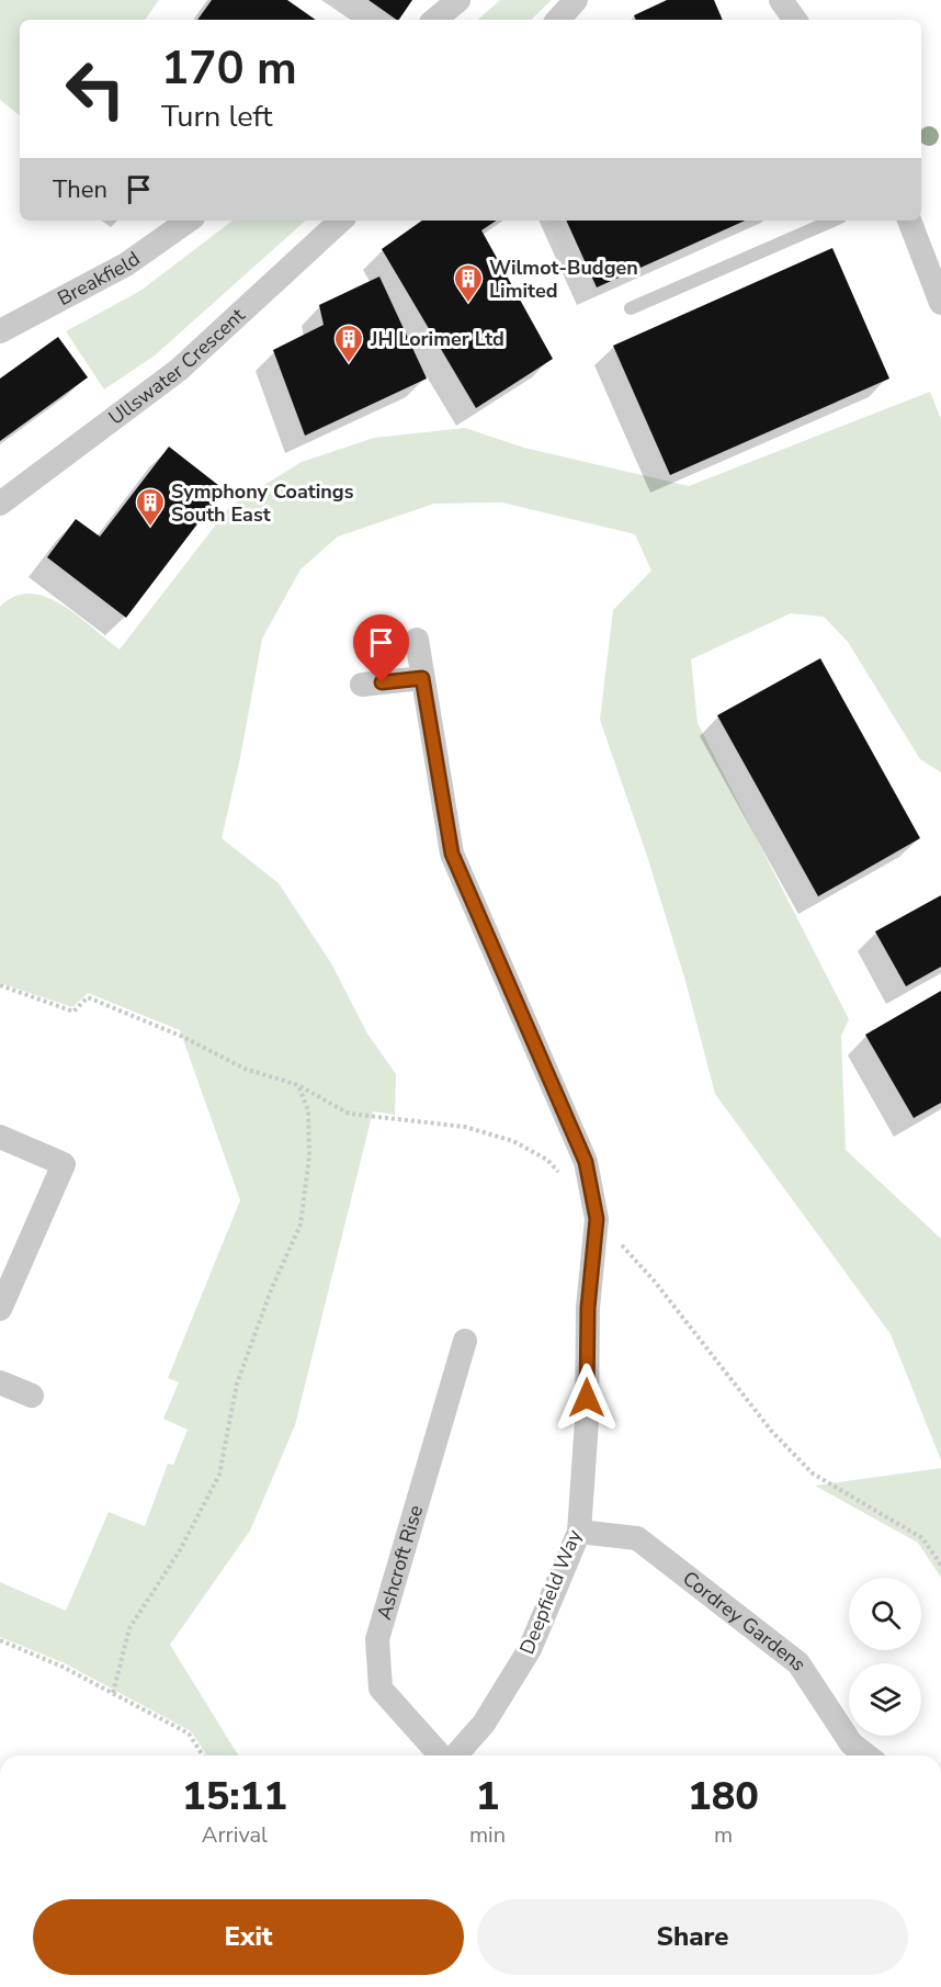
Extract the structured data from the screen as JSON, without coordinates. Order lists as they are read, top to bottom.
{
  "streets": {
    "street": [
      "Breakfield",
      "Ullswater Crescent",
      "Ashcroft Rise",
      "Deepfield Way",
      "Cordrey Gardens"
    ]
  },
  "crossings": [
    ["Deepfield Way", "Cordrey Gardens"]
  ],
  "places": {
    "building": ["Wilmot-Budgen Limited", "JH Lorimer Ltd", "Symphony Coatings South East"]
  },
  "page": {
    "turn": ["170 m", "Turn left"],
    "then": "Then",
    "eta": [
      "15:11",
      "Arrival",
      "1",
      "min",
      "180",
      "m"
    ],
    "buttons": ["Exit", "Share"]
  }
}
